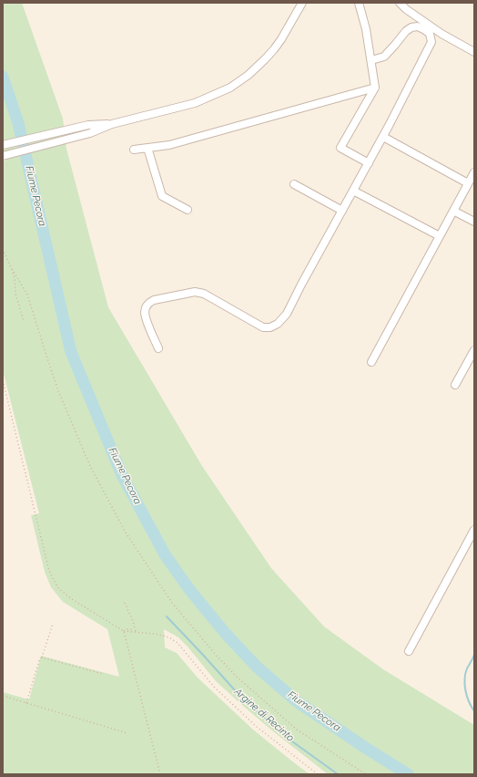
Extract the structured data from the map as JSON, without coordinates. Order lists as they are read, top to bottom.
{
  "water": ["Fiume Pecora", "Argine di Recinto"]
}
